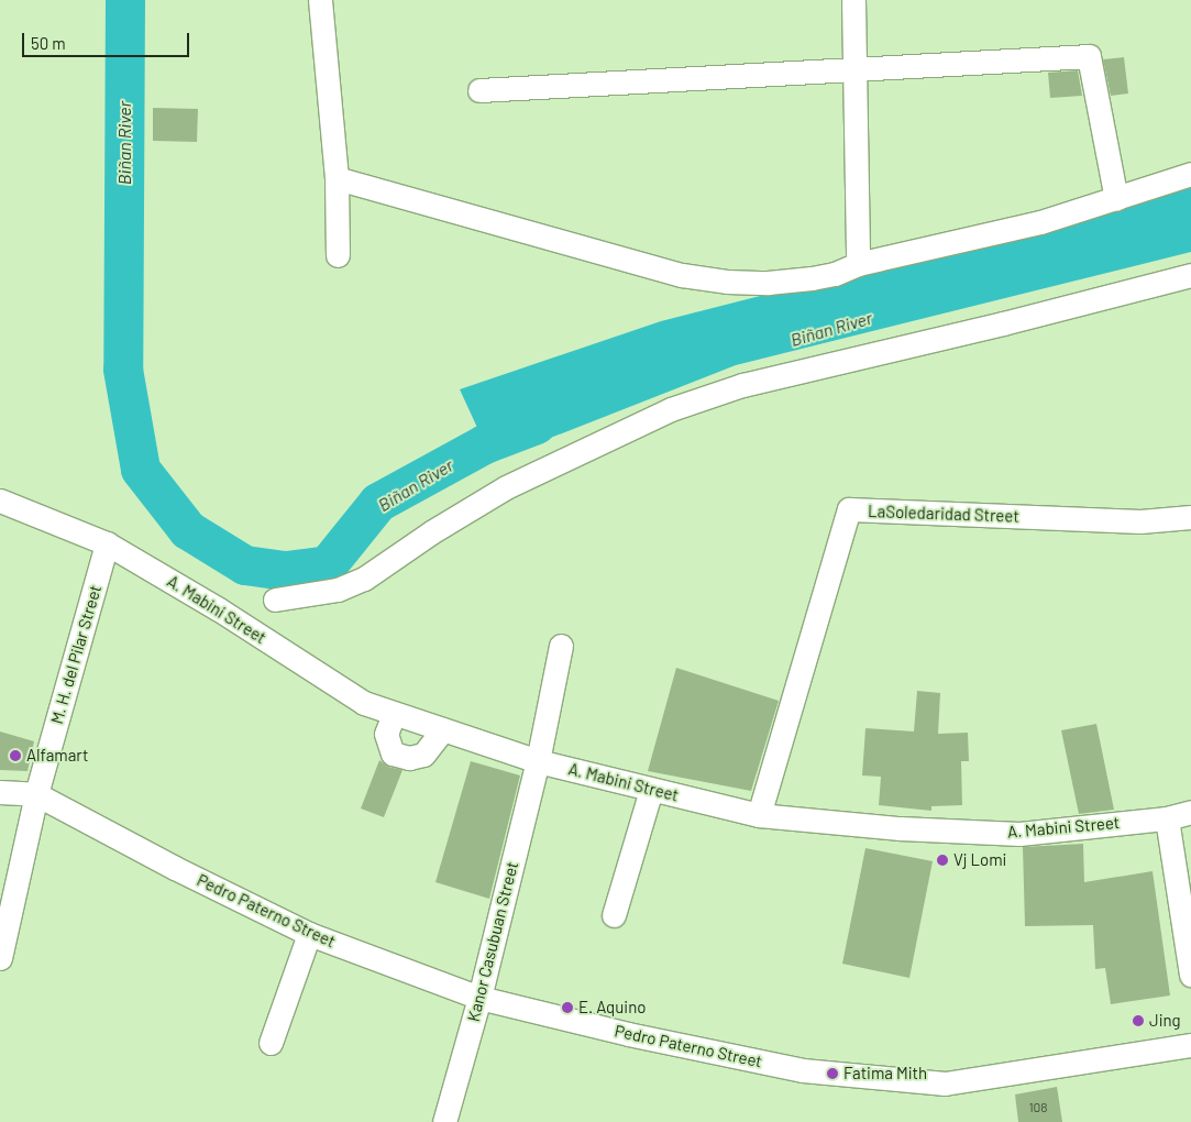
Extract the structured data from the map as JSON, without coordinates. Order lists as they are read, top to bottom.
{
  "streets": {
    "street": [
      "LaSoledaridad Street",
      "A. Mabini Street",
      "M. H. del Pilar Street",
      "Pedro Paterno Street",
      "Kanor Casubuan Street"
    ]
  },
  "crossings": [
    ["LaSoledaridad Street", "A. Mabini Street"],
    ["A. Mabini Street", "M. H. del Pilar Street"],
    ["A. Mabini Street", "Kanor Casubuan Street"],
    ["M. H. del Pilar Street", "Pedro Paterno Street"],
    ["Pedro Paterno Street", "Kanor Casubuan Street"]
  ],
  "water": ["Biñan River"],
  "places": [
    "Alfamart",
    "Vj Lomi",
    "E. Aquino",
    "Jing",
    "Fatima Mith"
  ],
  "house_numbers": ["108"],
  "scale_bar": "50 m"
}
